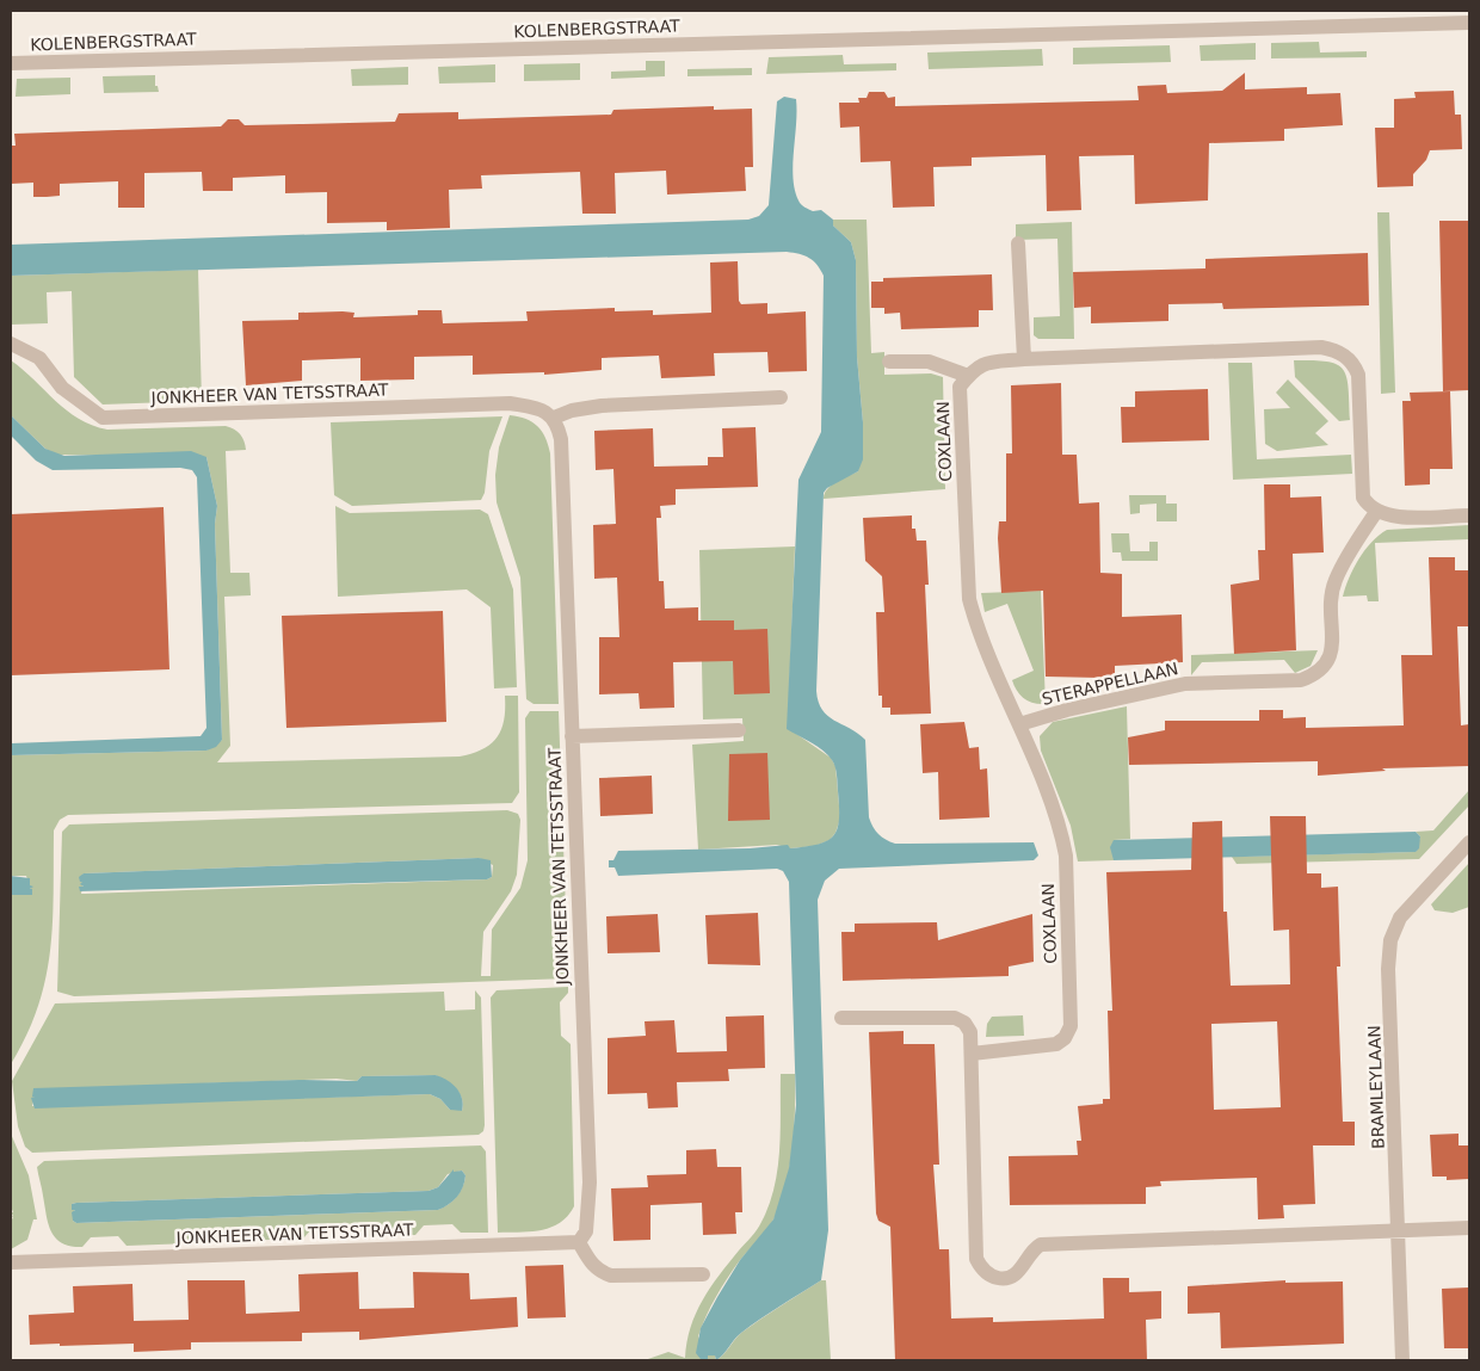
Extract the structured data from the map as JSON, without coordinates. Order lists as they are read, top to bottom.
{
  "streets": {
    "street": [
      "KOLENBERGSTRAAT",
      "JONKHEER VAN TETSSTRAAT",
      "COXLAAN",
      "STERAPPELLAAN",
      "BRAMLEYLAAN"
    ]
  },
  "crossings": [
    ["COXLAAN", "STERAPPELLAAN"]
  ]
}
